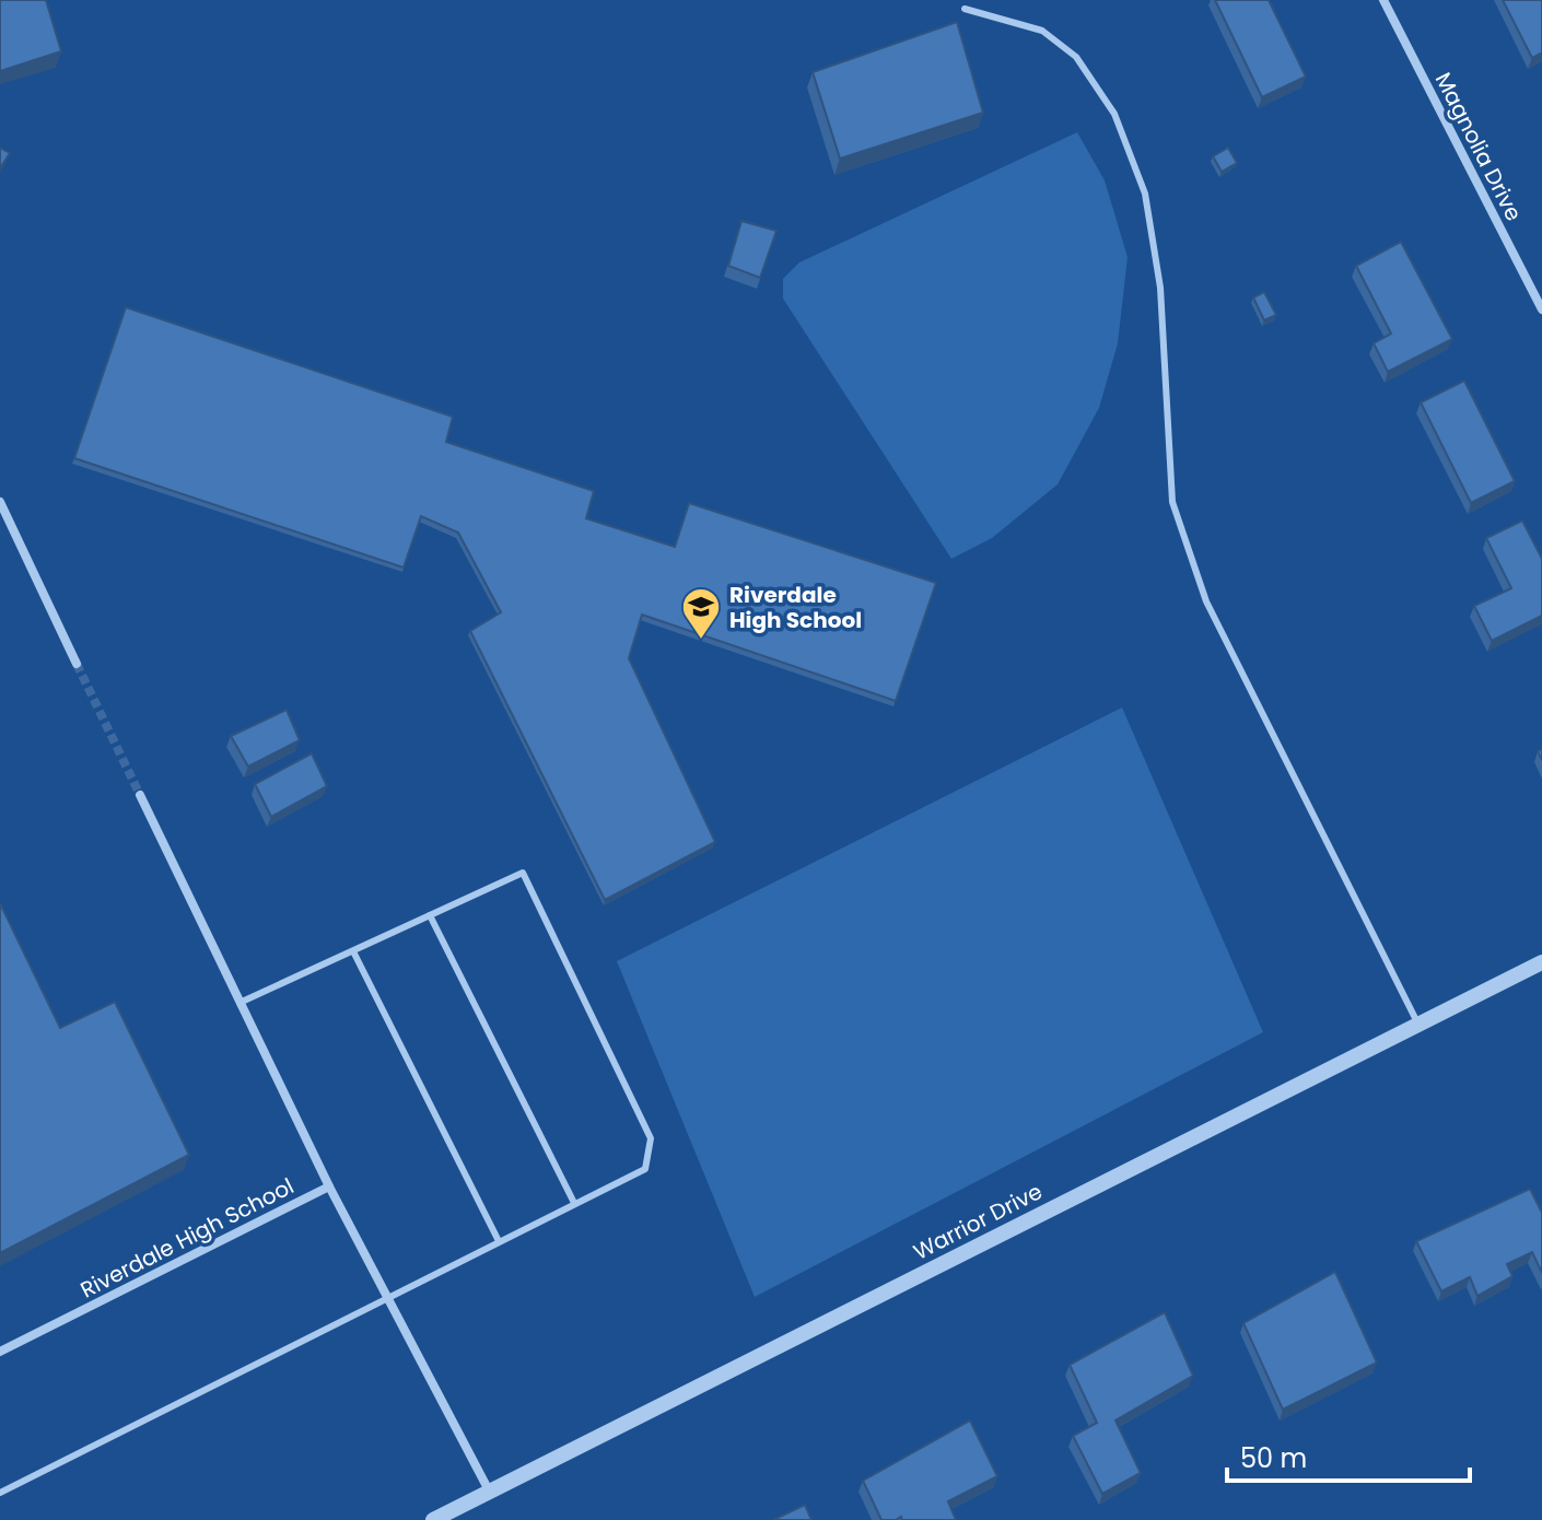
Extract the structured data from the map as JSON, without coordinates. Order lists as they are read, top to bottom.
{
  "streets": {
    "street": ["Magnolia Drive", "Warrior Drive", "Riverdale High School"]
  },
  "places": {
    "school or university": ["Riverdale High School"]
  },
  "scale_bar": "50 m"
}
